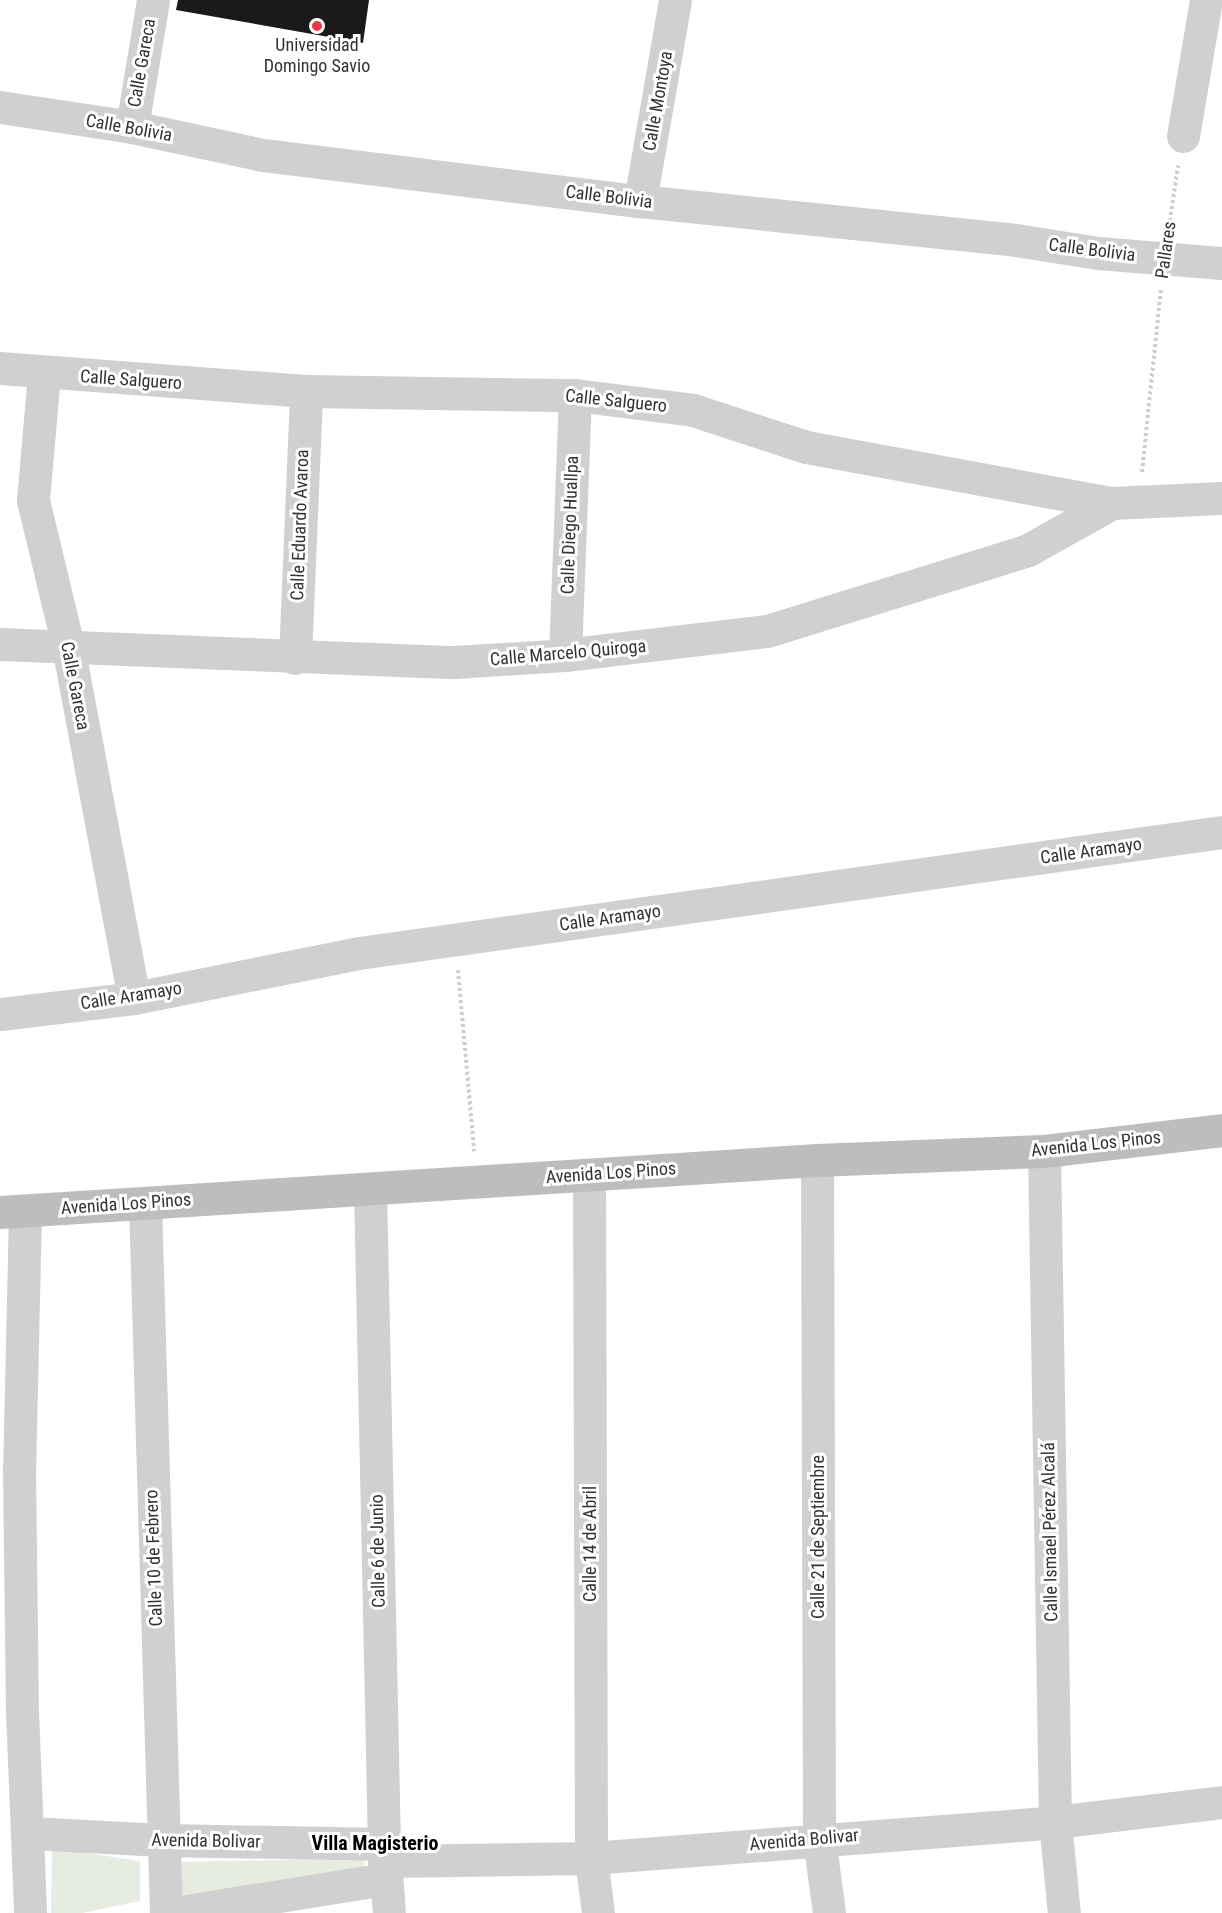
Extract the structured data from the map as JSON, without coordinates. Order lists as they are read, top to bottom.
{
  "streets": {
    "main road": ["Avenida Los Pinos"],
    "street": [
      "Calle Gareca",
      "Calle Montoya",
      "Calle Bolivia",
      "Calle Salguero",
      "Calle Eduardo Avaroa",
      "Calle Diego Huallpa",
      "Calle Marcelo Quiroga",
      "Calle Aramayo",
      "Calle Ismael Pérez Alcalá",
      "Calle 21 de Septiembre",
      "Calle 14 de Abril",
      "Calle 6 de Junio",
      "Calle 10 de Febrero",
      "Avenida Bolivar"
    ],
    "path": ["Pallares"]
  },
  "crossings": [
    ["Calle Gareca", "Calle Bolivia"],
    ["Calle Gareca", "Calle Salguero"],
    ["Calle Gareca", "Calle Marcelo Quiroga"],
    ["Calle Gareca", "Calle Aramayo"],
    ["Calle Montoya", "Calle Bolivia"],
    ["Calle Bolivia", "Pallares"],
    ["Pallares", "Calle Salguero"],
    ["Pallares", "Calle Marcelo Quiroga"],
    ["Calle Salguero", "Calle Eduardo Avaroa"],
    ["Calle Salguero", "Calle Diego Huallpa"],
    ["Calle Salguero", "Calle Marcelo Quiroga"],
    ["Calle Eduardo Avaroa", "Calle Marcelo Quiroga"],
    ["Calle Diego Huallpa", "Calle Marcelo Quiroga"],
    ["Avenida Los Pinos", "Calle Ismael Pérez Alcalá"],
    ["Avenida Los Pinos", "Calle 21 de Septiembre"],
    ["Avenida Los Pinos", "Calle 14 de Abril"],
    ["Avenida Los Pinos", "Calle 6 de Junio"],
    ["Avenida Los Pinos", "Calle 10 de Febrero"],
    ["Calle Ismael Pérez Alcalá", "Avenida Bolivar"],
    ["Calle 21 de Septiembre", "Avenida Bolivar"],
    ["Calle 14 de Abril", "Avenida Bolivar"],
    ["Calle 6 de Junio", "Avenida Bolivar"],
    ["Calle 10 de Febrero", "Avenida Bolivar"]
  ],
  "districts": ["Villa Magisterio"],
  "places": ["Universidad Domingo Savio"]
}
